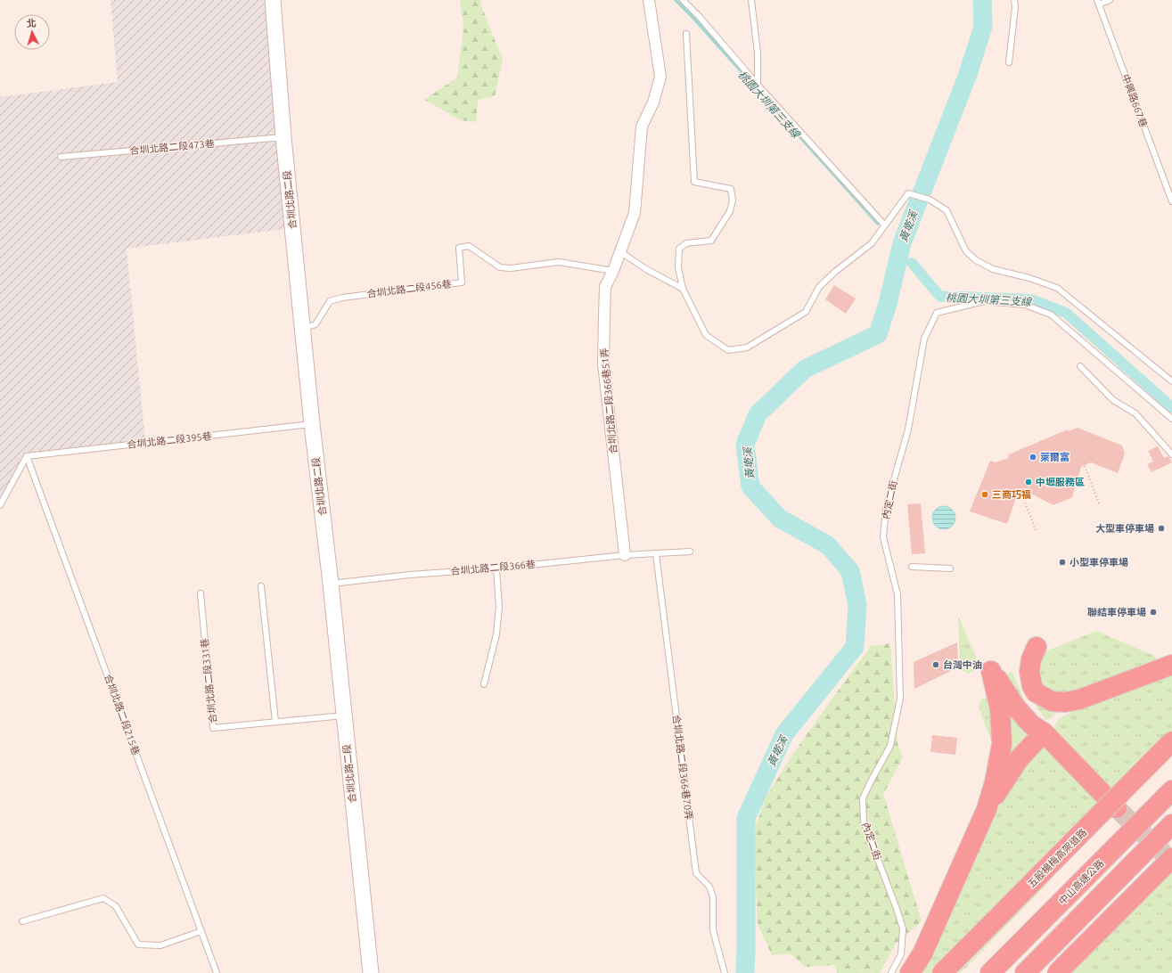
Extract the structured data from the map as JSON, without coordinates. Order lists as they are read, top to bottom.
{
  "streets": {
    "highway": ["五股楊梅高架道路", "中山高速公路"],
    "street": ["合圳北路二段", "合圳北路二段366巷51弄"],
    "lane": [
      "中興路667巷",
      "合圳北路二段473巷",
      "合圳北路二段456巷",
      "合圳北路二段395巷",
      "內定二街",
      "合圳北路二段366巷",
      "合圳北路二段331巷",
      "合圳北路二段215巷",
      "合圳北路二段366巷70弄"
    ]
  },
  "crossings": [
    ["合圳北路二段473巷", "合圳北路二段"],
    ["合圳北路二段", "合圳北路二段456巷"],
    ["合圳北路二段", "合圳北路二段395巷"],
    ["合圳北路二段", "合圳北路二段366巷"],
    ["合圳北路二段", "合圳北路二段331巷"],
    ["合圳北路二段456巷", "合圳北路二段366巷51弄"],
    ["合圳北路二段366巷51弄", "合圳北路二段366巷"],
    ["合圳北路二段395巷", "合圳北路二段215巷"],
    ["合圳北路二段366巷", "合圳北路二段366巷70弄"]
  ],
  "water": ["桃園大圳第三支線", "黃墘溪"],
  "places": [
    "萊爾富",
    "中壢服務區",
    "三商巧福",
    "大型車停車場",
    "小型車停車場",
    "聯結車停車場",
    "台灣中油"
  ],
  "north": "top"
}
